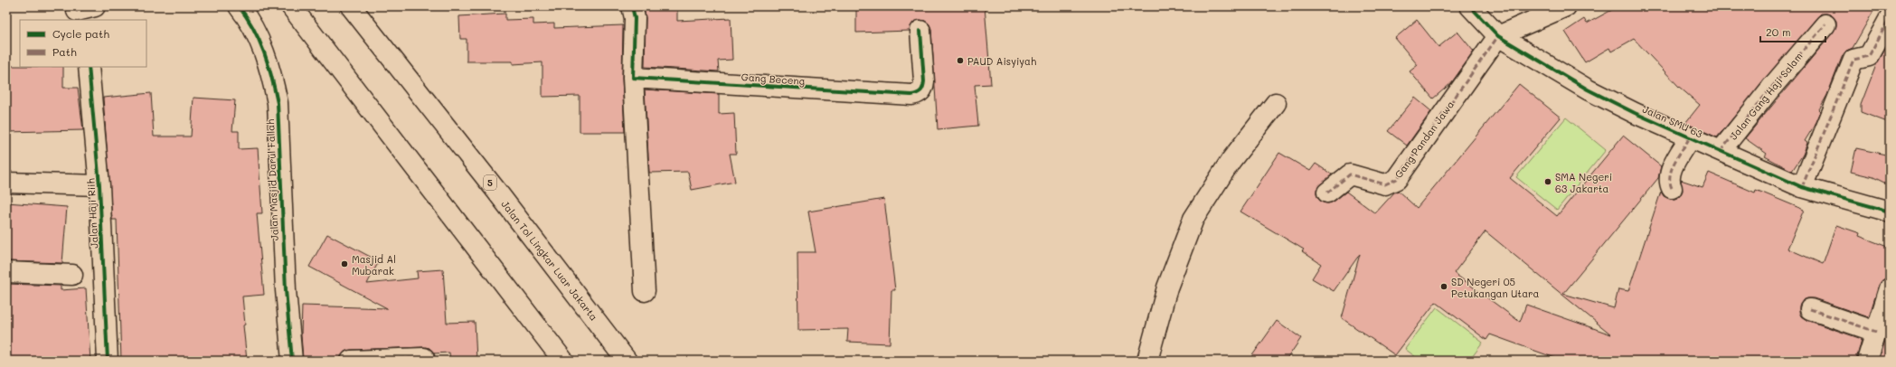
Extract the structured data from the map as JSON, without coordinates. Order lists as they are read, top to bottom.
{
  "streets": {
    "main road": [
      "Gang Beceng",
      "Jalan Gang Haji Salam",
      "Jalan SMU 63",
      "Gang Pandan Jawa",
      "Jalan Masjid Darul Fallah",
      "5",
      "Jalan Haji Riih",
      "Jalan Tol Lingkar Luar Jakarta"
    ]
  },
  "crossings": [
    ["Jalan Gang Haji Salam", "Jalan SMU 63"],
    ["Jalan SMU 63", "Gang Pandan Jawa"]
  ],
  "places": [
    "PAUD Aisyiyah",
    "SMA Negeri 63 Jakarta",
    "Masjid Al Mubarak",
    "SD Negeri 05 Petukangan Utara"
  ],
  "legend": ["Cycle path", "Path"],
  "scale_bar": "20 m"
}
